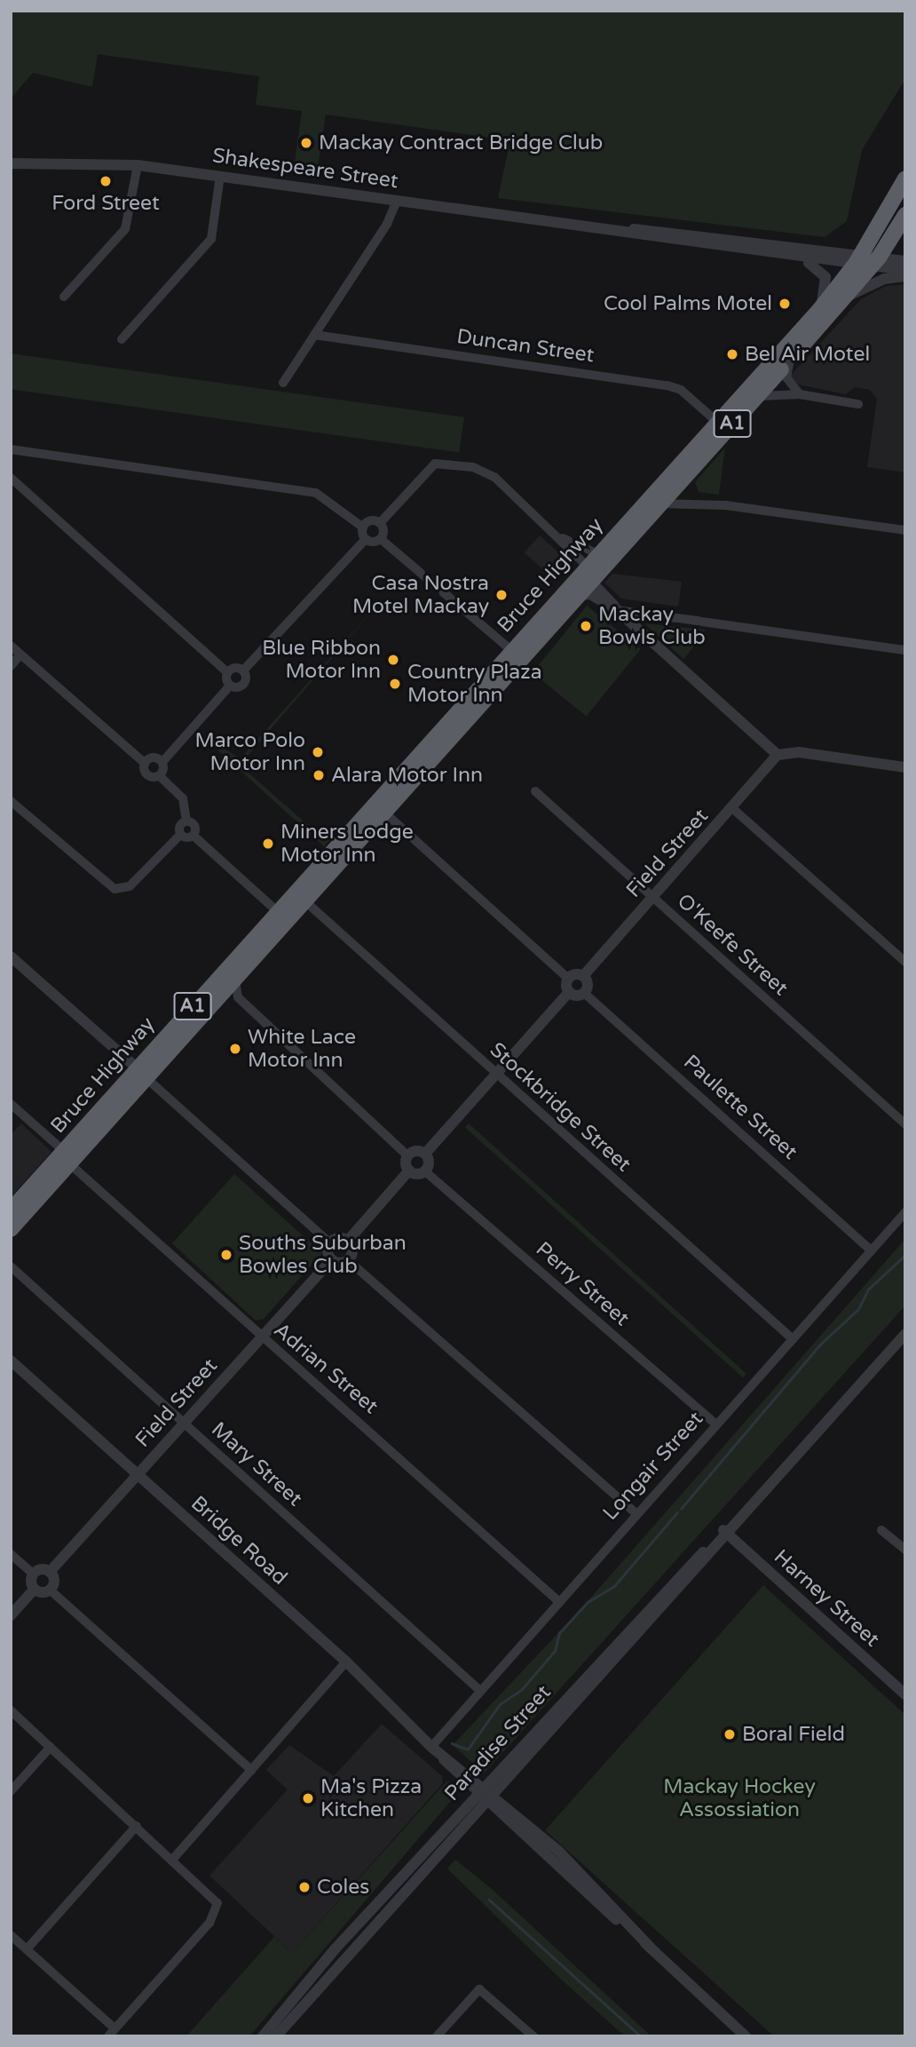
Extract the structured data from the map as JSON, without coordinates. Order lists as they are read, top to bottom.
{
  "streets": {
    "highway": ["A1", "Bruce Highway"],
    "street": [
      "Shakespeare Street",
      "Duncan Street",
      "Field Street",
      "O'Keefe Street",
      "Stockbridge Street",
      "Paulette Street",
      "Perry Street",
      "Adrian Street",
      "Mary Street",
      "Longair Street",
      "Bridge Road",
      "Harney Street",
      "Paradise Street"
    ]
  },
  "crossings": [
    ["Shakespeare Street", "Bruce Highway"],
    ["Duncan Street", "Bruce Highway"],
    ["Bruce Highway", "Stockbridge Street"],
    ["Bruce Highway", "Adrian Street"],
    ["Field Street", "O'Keefe Street"],
    ["Field Street", "Adrian Street"],
    ["Field Street", "Mary Street"],
    ["Field Street", "Bridge Road"],
    ["Stockbridge Street", "Longair Street"],
    ["Paulette Street", "Longair Street"],
    ["Perry Street", "Longair Street"],
    ["Adrian Street", "Longair Street"],
    ["Mary Street", "Longair Street"],
    ["Longair Street", "Bridge Road"],
    ["Bridge Road", "Paradise Street"],
    ["Harney Street", "Paradise Street"]
  ],
  "parks": ["Mackay Hockey Assossiation"],
  "places": [
    "Mackay Contract Bridge Club",
    "Ford Street",
    "Cool Palms Motel",
    "Bel Air Motel",
    "Casa Nostra Motel Mackay",
    "Mackay Bowls Club",
    "Blue Ribbon Motor Inn",
    "Country Plaza Motor Inn",
    "Marco Polo Motor Inn",
    "Alara Motor Inn",
    "Miners Lodge Motor Inn",
    "White Lace Motor Inn",
    "Souths Suburban Bowles Club",
    "Boral Field",
    "Ma's Pizza Kitchen",
    "Coles"
  ]
}
